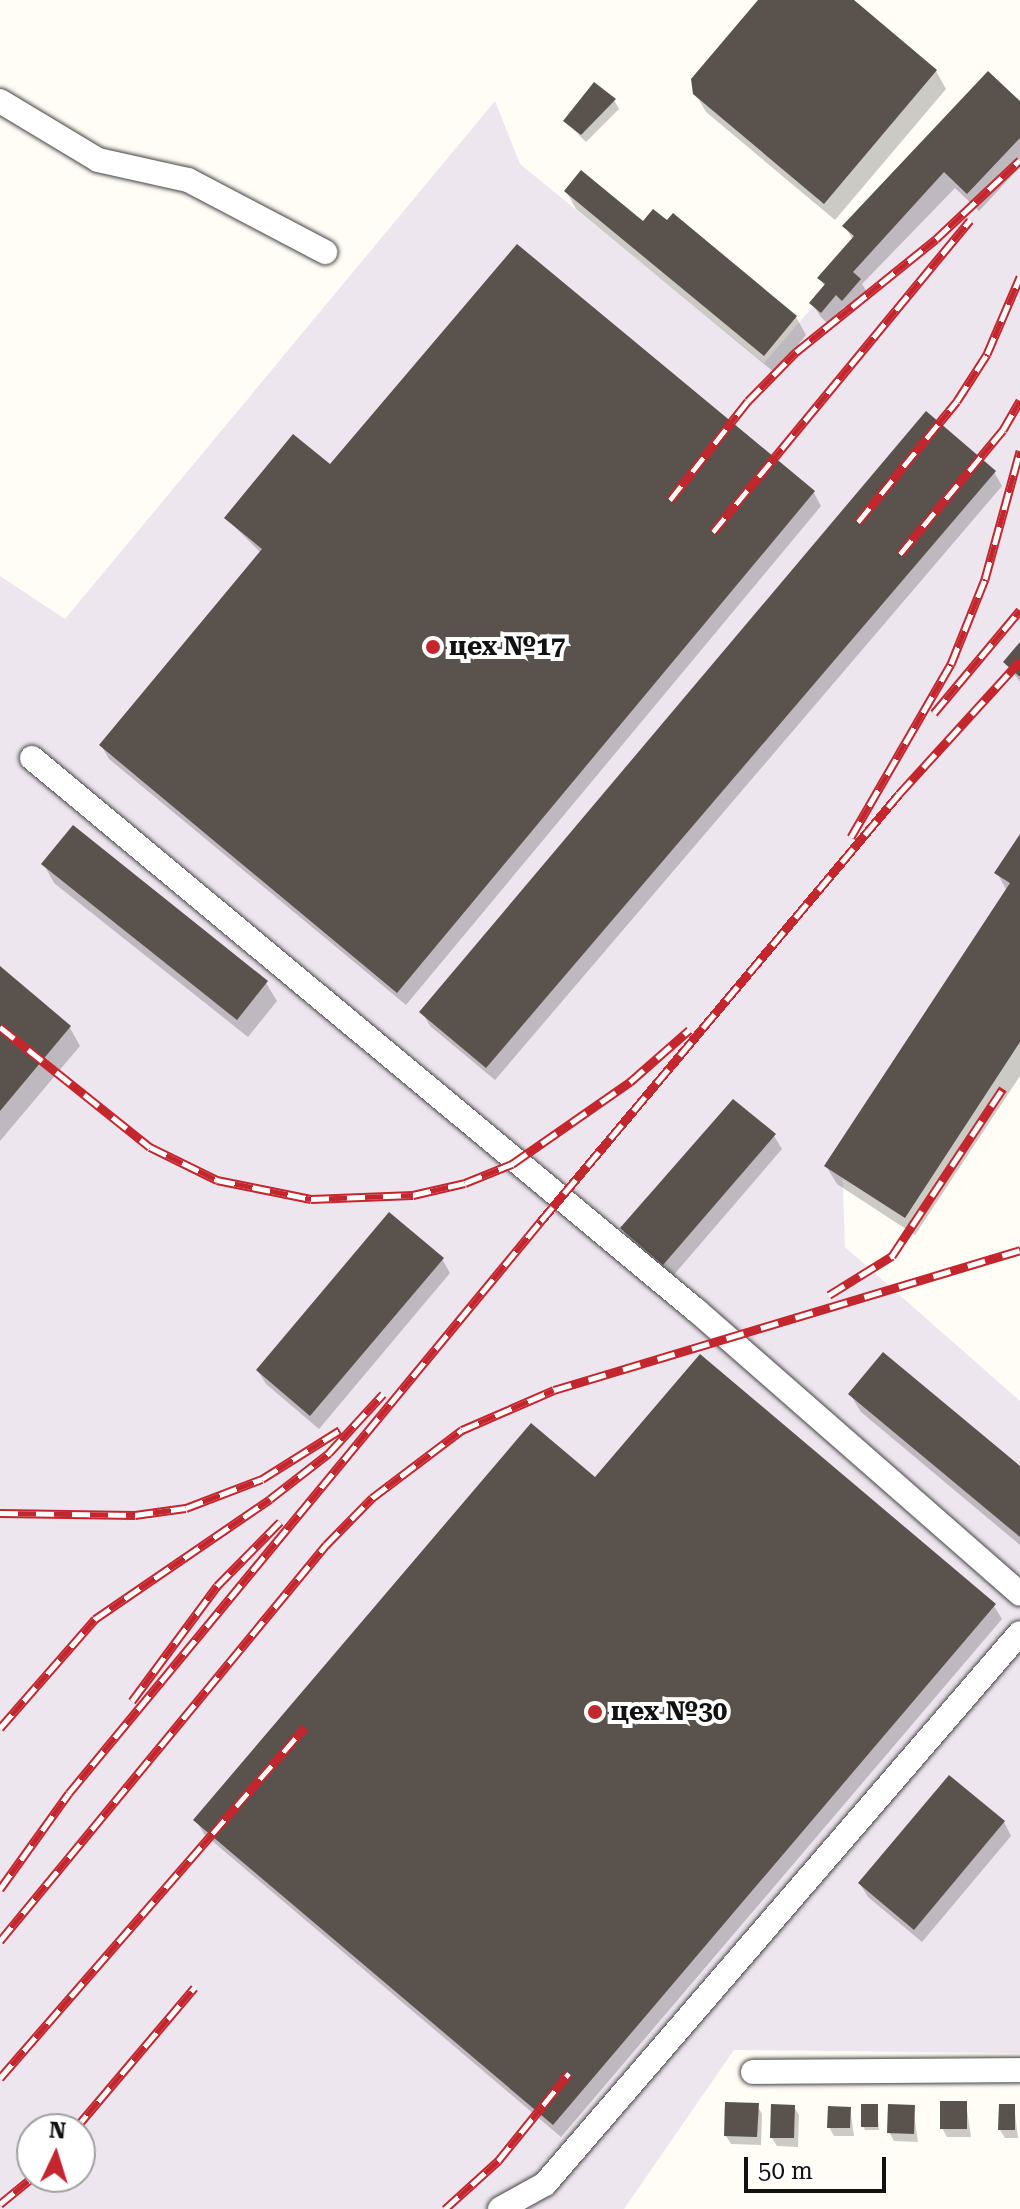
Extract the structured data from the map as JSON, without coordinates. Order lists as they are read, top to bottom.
{
  "places": ["цех №17", "цех №30"],
  "scale_bar": "50 m",
  "north": "top"
}
